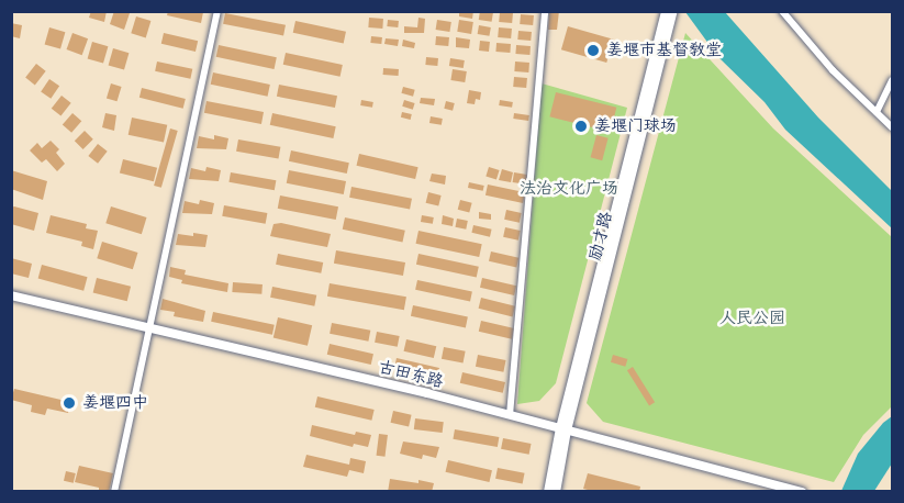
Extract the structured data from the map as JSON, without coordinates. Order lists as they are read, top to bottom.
{
  "streets": {
    "street": ["励才路", "古田东路"]
  },
  "crossings": [
    ["励才路", "古田东路"]
  ],
  "parks": ["法治文化广场", "人民公园"],
  "places": ["姜堰市基督教堂", "姜堰门球场", "姜堰四中"]
}
